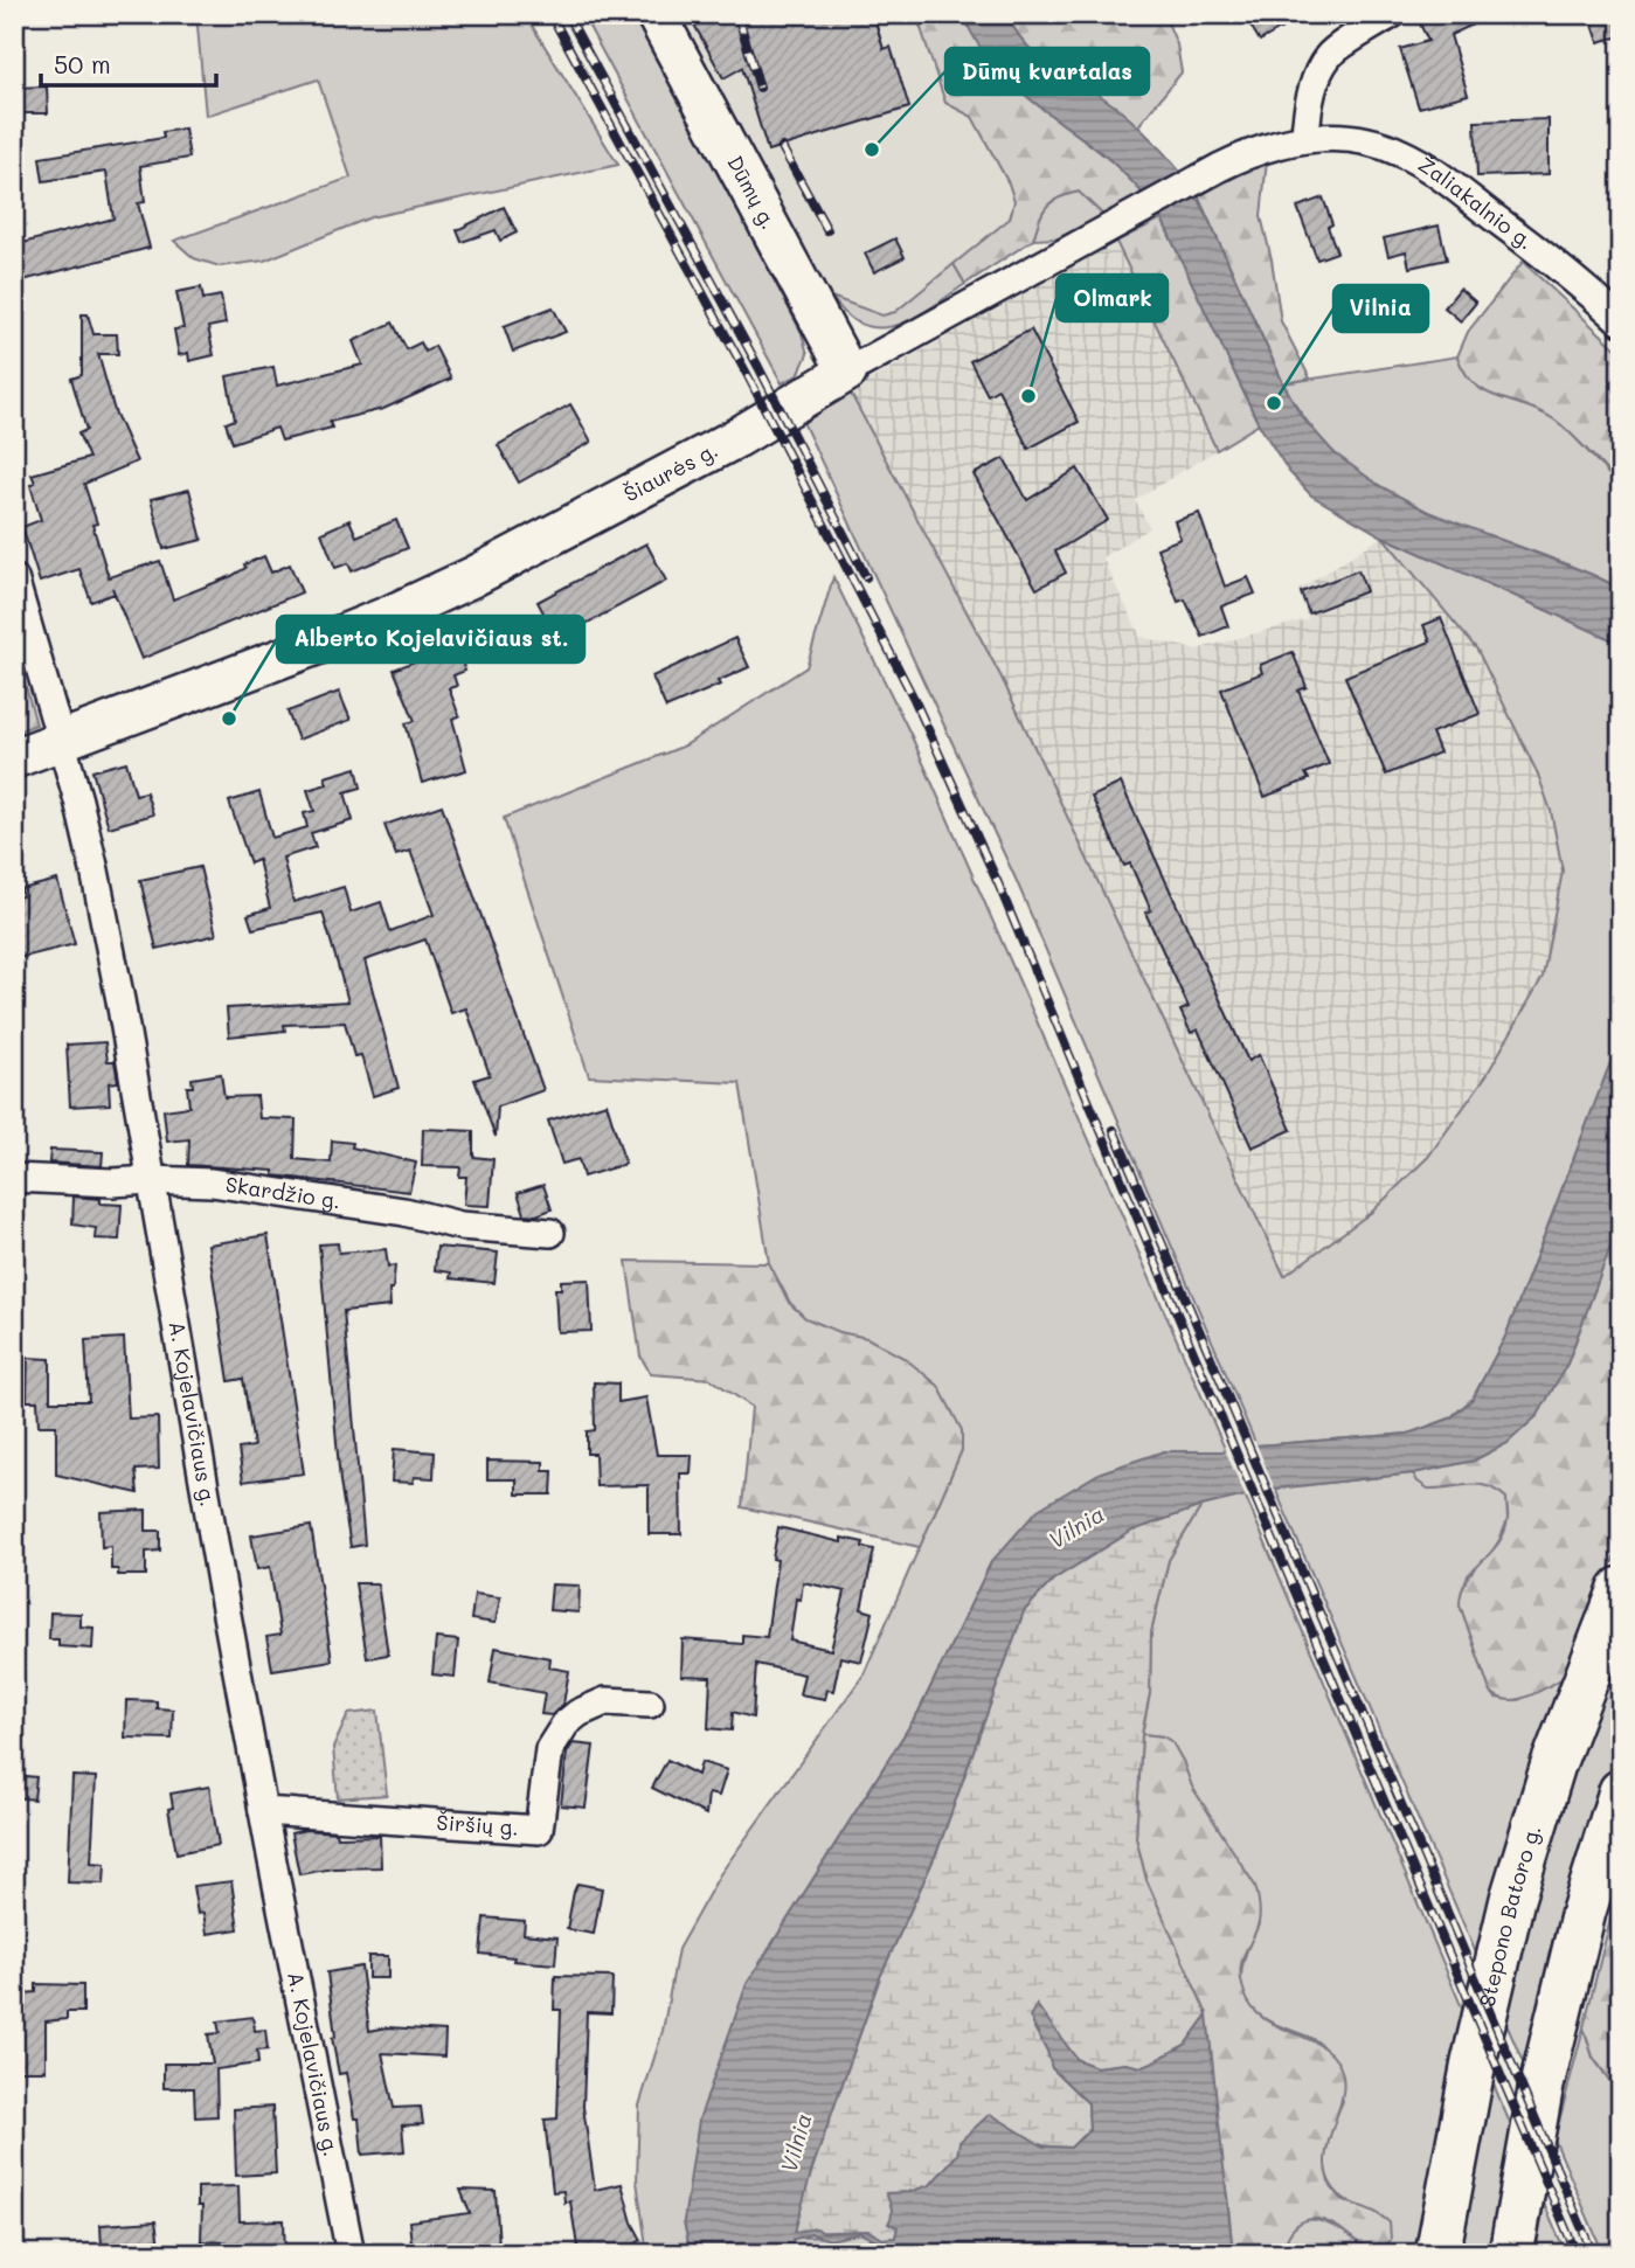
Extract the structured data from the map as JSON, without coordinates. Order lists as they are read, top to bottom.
{
  "streets": {
    "main road": ["Dūmų g.", "Šiaurės g.", "Stepono Batoro g."],
    "street": [
      "Žaliakalnio g.",
      "Skardžio g.",
      "A. Kojelavičiaus g.",
      "Širšių g."
    ]
  },
  "crossings": [
    ["Dūmų g.", "Šiaurės g."],
    ["Žaliakalnio g.", "Šiaurės g."],
    ["Šiaurės g.", "A. Kojelavičiaus g."],
    ["Skardžio g.", "A. Kojelavičiaus g."],
    ["A. Kojelavičiaus g.", "Širšių g."]
  ],
  "water": ["Vilnia"],
  "places": [
    "Dūmų kvartalas",
    "Olmark",
    "Vilnia",
    "Alberto Kojelavičiaus st."
  ],
  "scale_bar": "50 m"
}
